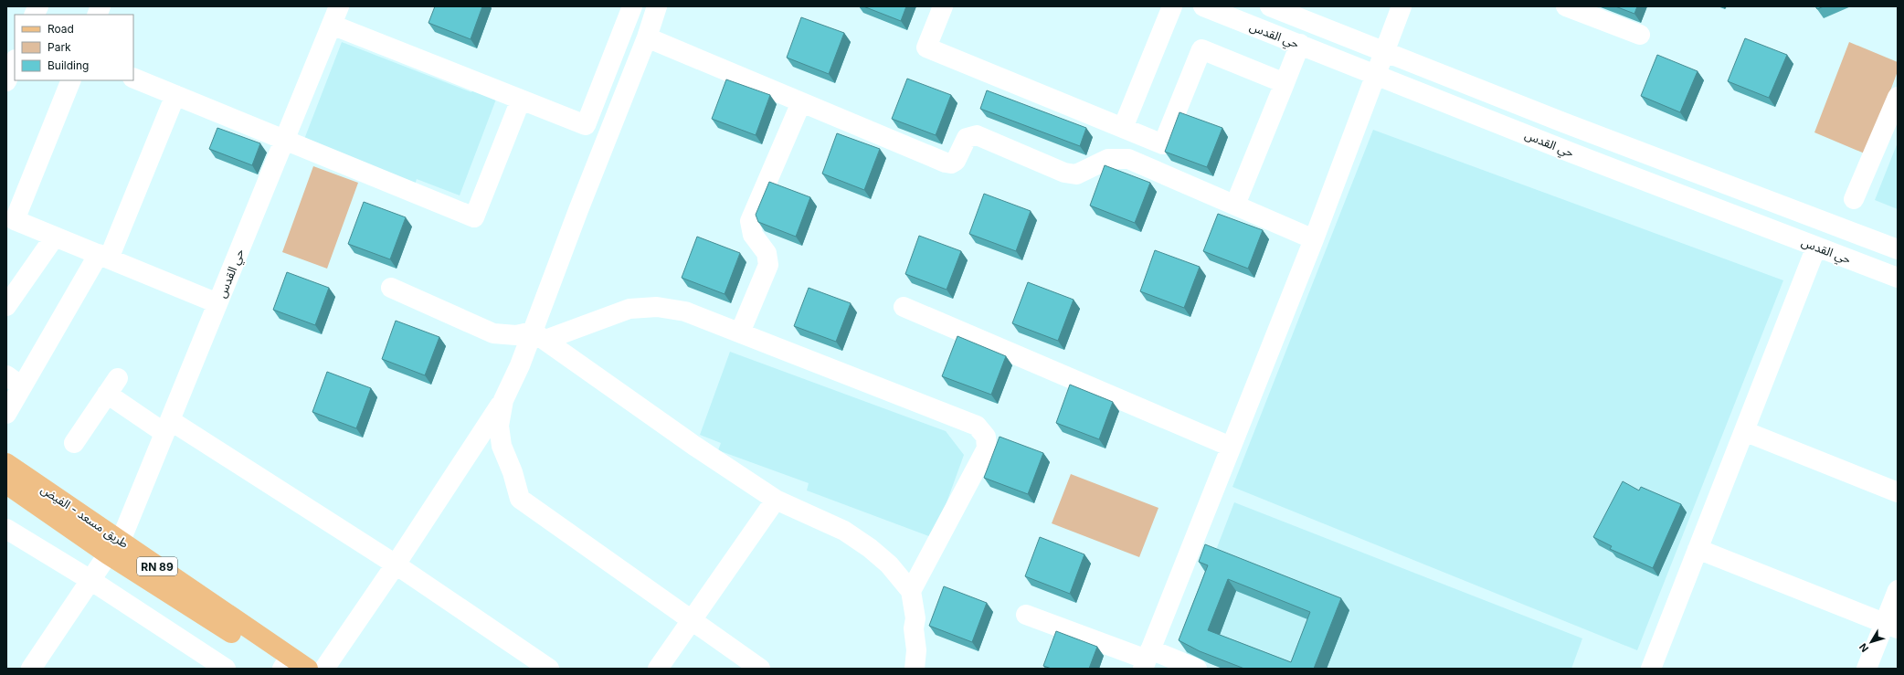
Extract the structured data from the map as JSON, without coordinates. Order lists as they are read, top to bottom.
{
  "streets": {
    "main road": ["طريق مسعد - الفيض", "RN 89"],
    "street": ["حي القدس"]
  },
  "crossings": [
    ["حي القدس", "طريق مسعد - الفيض"]
  ],
  "legend": ["Road", "Park", "Building"],
  "north": "bottom left"
}
